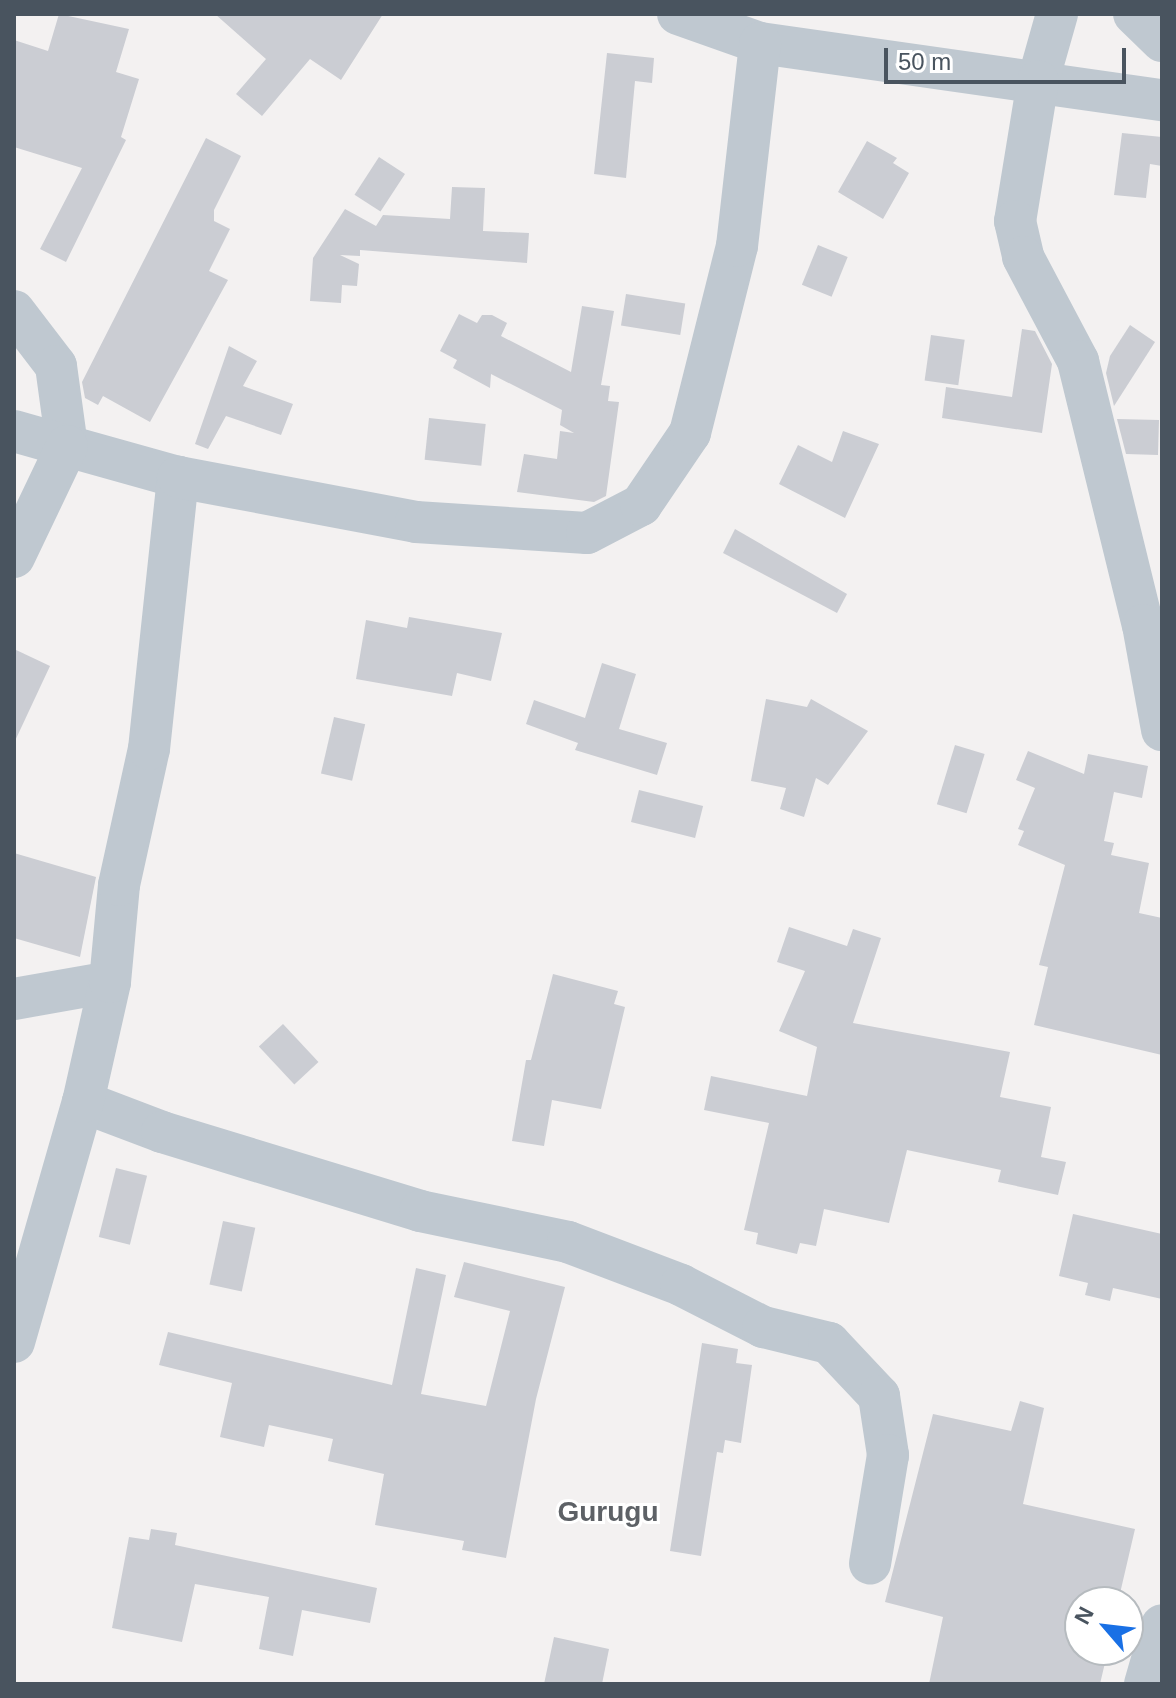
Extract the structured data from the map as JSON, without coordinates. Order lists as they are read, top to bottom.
{
  "districts": ["Gurugu"],
  "scale_bar": "50 m",
  "north": "top left"
}
